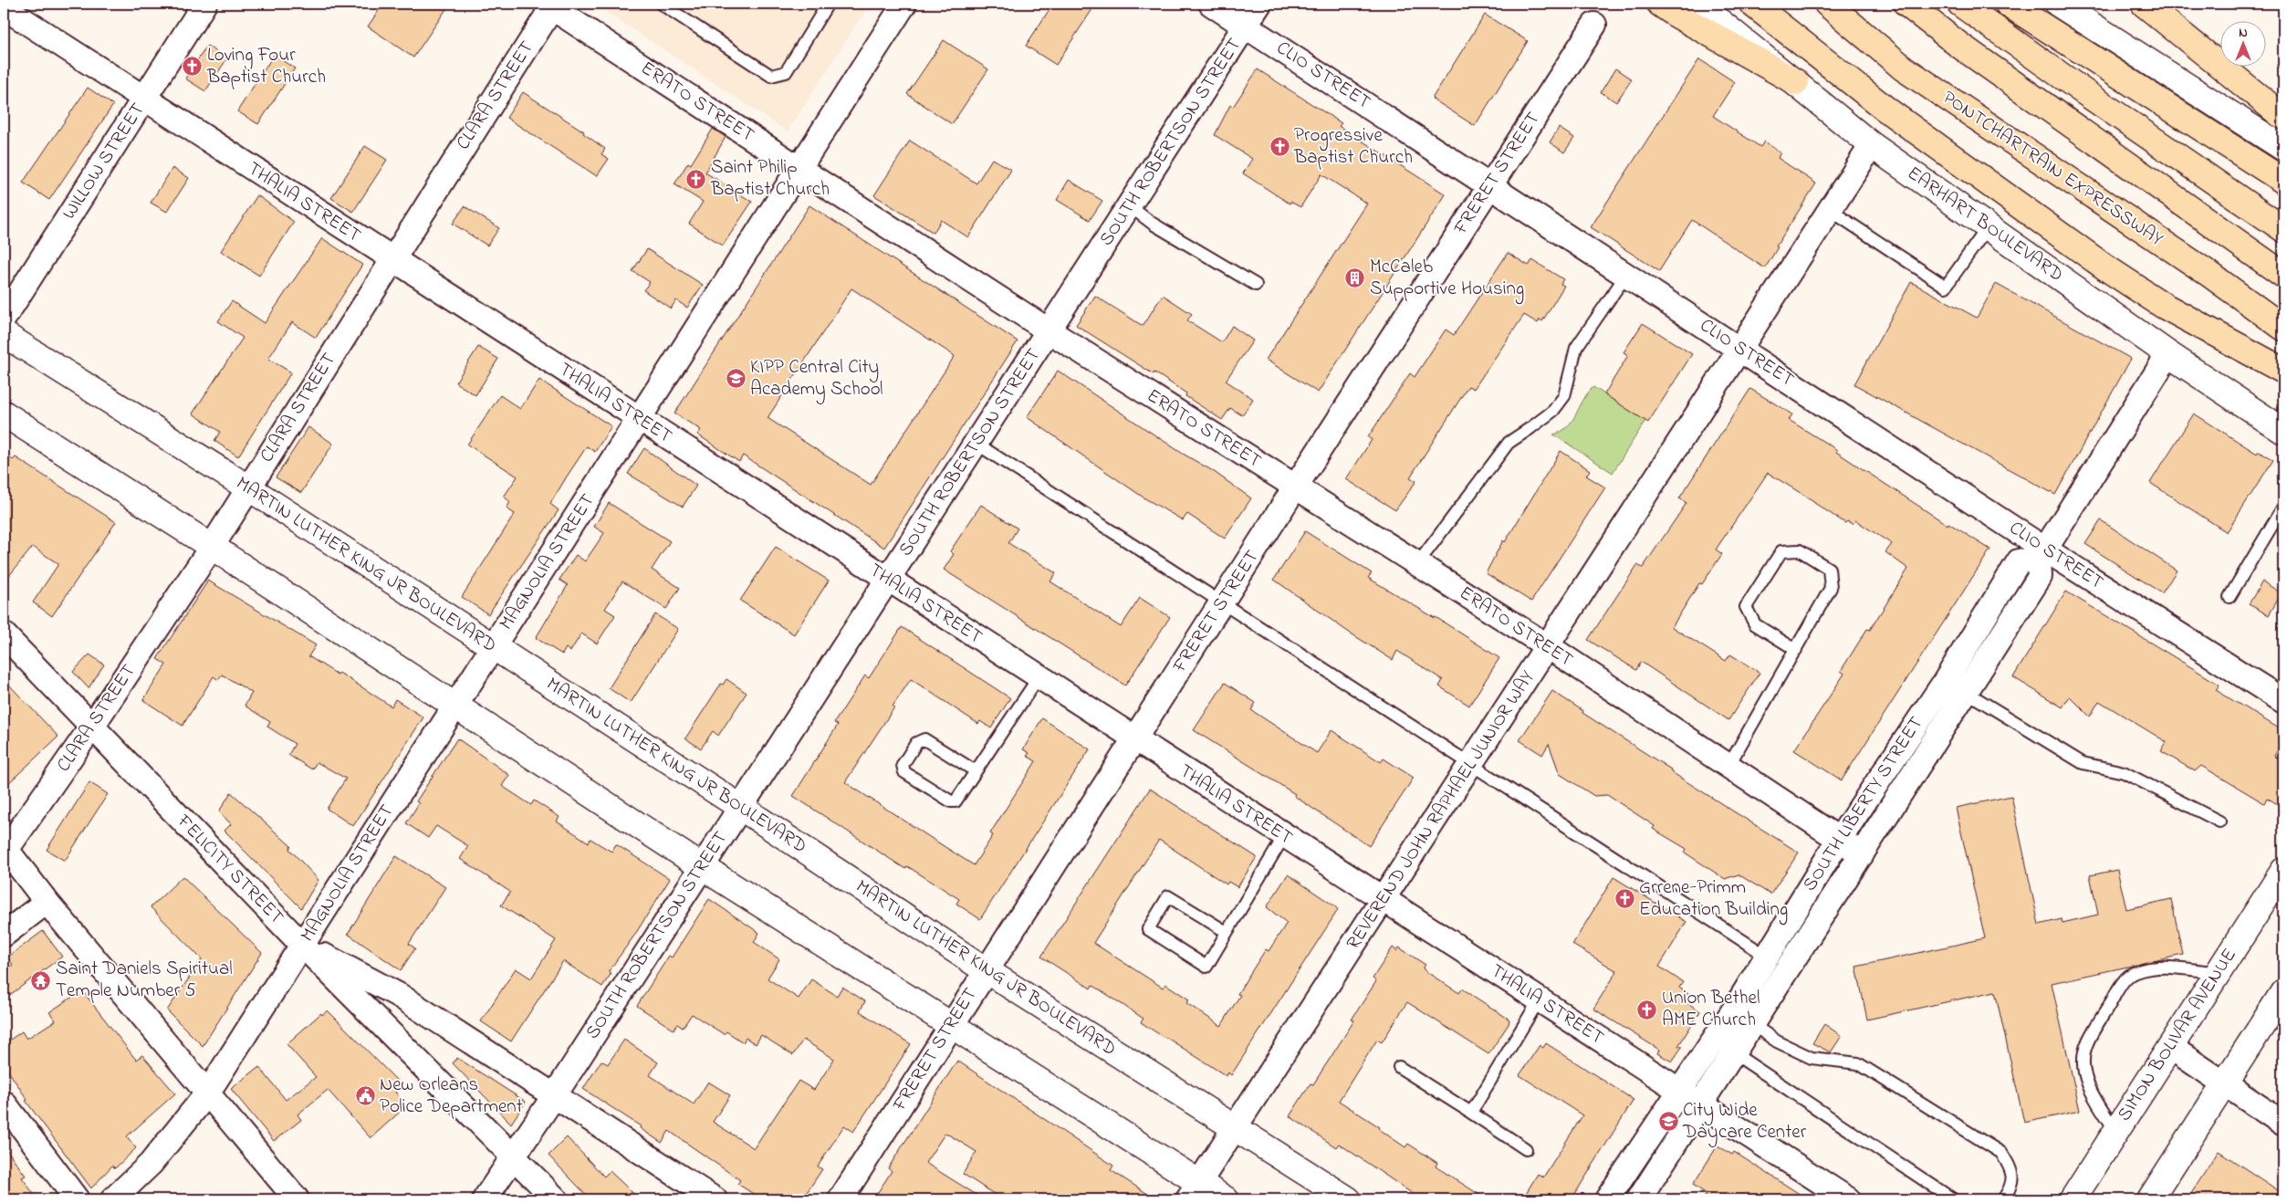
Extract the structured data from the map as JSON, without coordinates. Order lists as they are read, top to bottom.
{
  "streets": {
    "highway": ["PONTCHARTRAIN EXPRESSWAY"],
    "street": [
      "CLIO STREET",
      "CLARA STREET",
      "ERATO STREET",
      "SOUTH ROBERTSON STREET",
      "WILLOW STREET",
      "FRERET STREET",
      "THALIA STREET",
      "EARHART BOULEVARD",
      "MAGNOLIA STREET",
      "MARTIN LUTHER KING JR BOULEVARD",
      "SOUTH LIBERTY STREET",
      "REVEREND JOHN RAPHAEL JUNIOR WAY",
      "FELICITY STREET",
      "SIMON BOLIVAR AVENUE"
    ]
  },
  "crossings": [
    ["CLIO STREET", "SOUTH ROBERTSON STREET"],
    ["CLIO STREET", "FRERET STREET"],
    ["CLIO STREET", "SOUTH LIBERTY STREET"],
    ["CLIO STREET", "REVEREND JOHN RAPHAEL JUNIOR WAY"],
    ["CLARA STREET", "ERATO STREET"],
    ["CLARA STREET", "THALIA STREET"],
    ["CLARA STREET", "MARTIN LUTHER KING JR BOULEVARD"],
    ["CLARA STREET", "FELICITY STREET"],
    ["ERATO STREET", "SOUTH ROBERTSON STREET"],
    ["ERATO STREET", "FRERET STREET"],
    ["ERATO STREET", "MAGNOLIA STREET"],
    ["ERATO STREET", "SOUTH LIBERTY STREET"],
    ["ERATO STREET", "REVEREND JOHN RAPHAEL JUNIOR WAY"],
    ["SOUTH ROBERTSON STREET", "THALIA STREET"],
    ["SOUTH ROBERTSON STREET", "MARTIN LUTHER KING JR BOULEVARD"],
    ["SOUTH ROBERTSON STREET", "FELICITY STREET"],
    ["WILLOW STREET", "THALIA STREET"],
    ["FRERET STREET", "THALIA STREET"],
    ["FRERET STREET", "MARTIN LUTHER KING JR BOULEVARD"],
    ["THALIA STREET", "MAGNOLIA STREET"],
    ["THALIA STREET", "SOUTH LIBERTY STREET"],
    ["THALIA STREET", "REVEREND JOHN RAPHAEL JUNIOR WAY"],
    ["EARHART BOULEVARD", "SOUTH LIBERTY STREET"],
    ["EARHART BOULEVARD", "REVEREND JOHN RAPHAEL JUNIOR WAY"],
    ["MAGNOLIA STREET", "MARTIN LUTHER KING JR BOULEVARD"],
    ["MAGNOLIA STREET", "FELICITY STREET"],
    ["MARTIN LUTHER KING JR BOULEVARD", "REVEREND JOHN RAPHAEL JUNIOR WAY"]
  ],
  "places": {
    "church": [
      "Loving Four Baptist Church",
      "Progressive Baptist Church",
      "Saint Philip Baptist Church",
      "Grrene-Primm Education Building",
      "Union Bethel AME Church"
    ],
    "building": ["McCaleb Supportive Housing"],
    "school or university": ["KIPP Central City Academy School", "City Wide Daycare Center"],
    "temple": ["Saint Daniels Spiritual Temple Number 5"],
    "public building": ["New Orleans Police Department"]
  },
  "north": "top"
}
